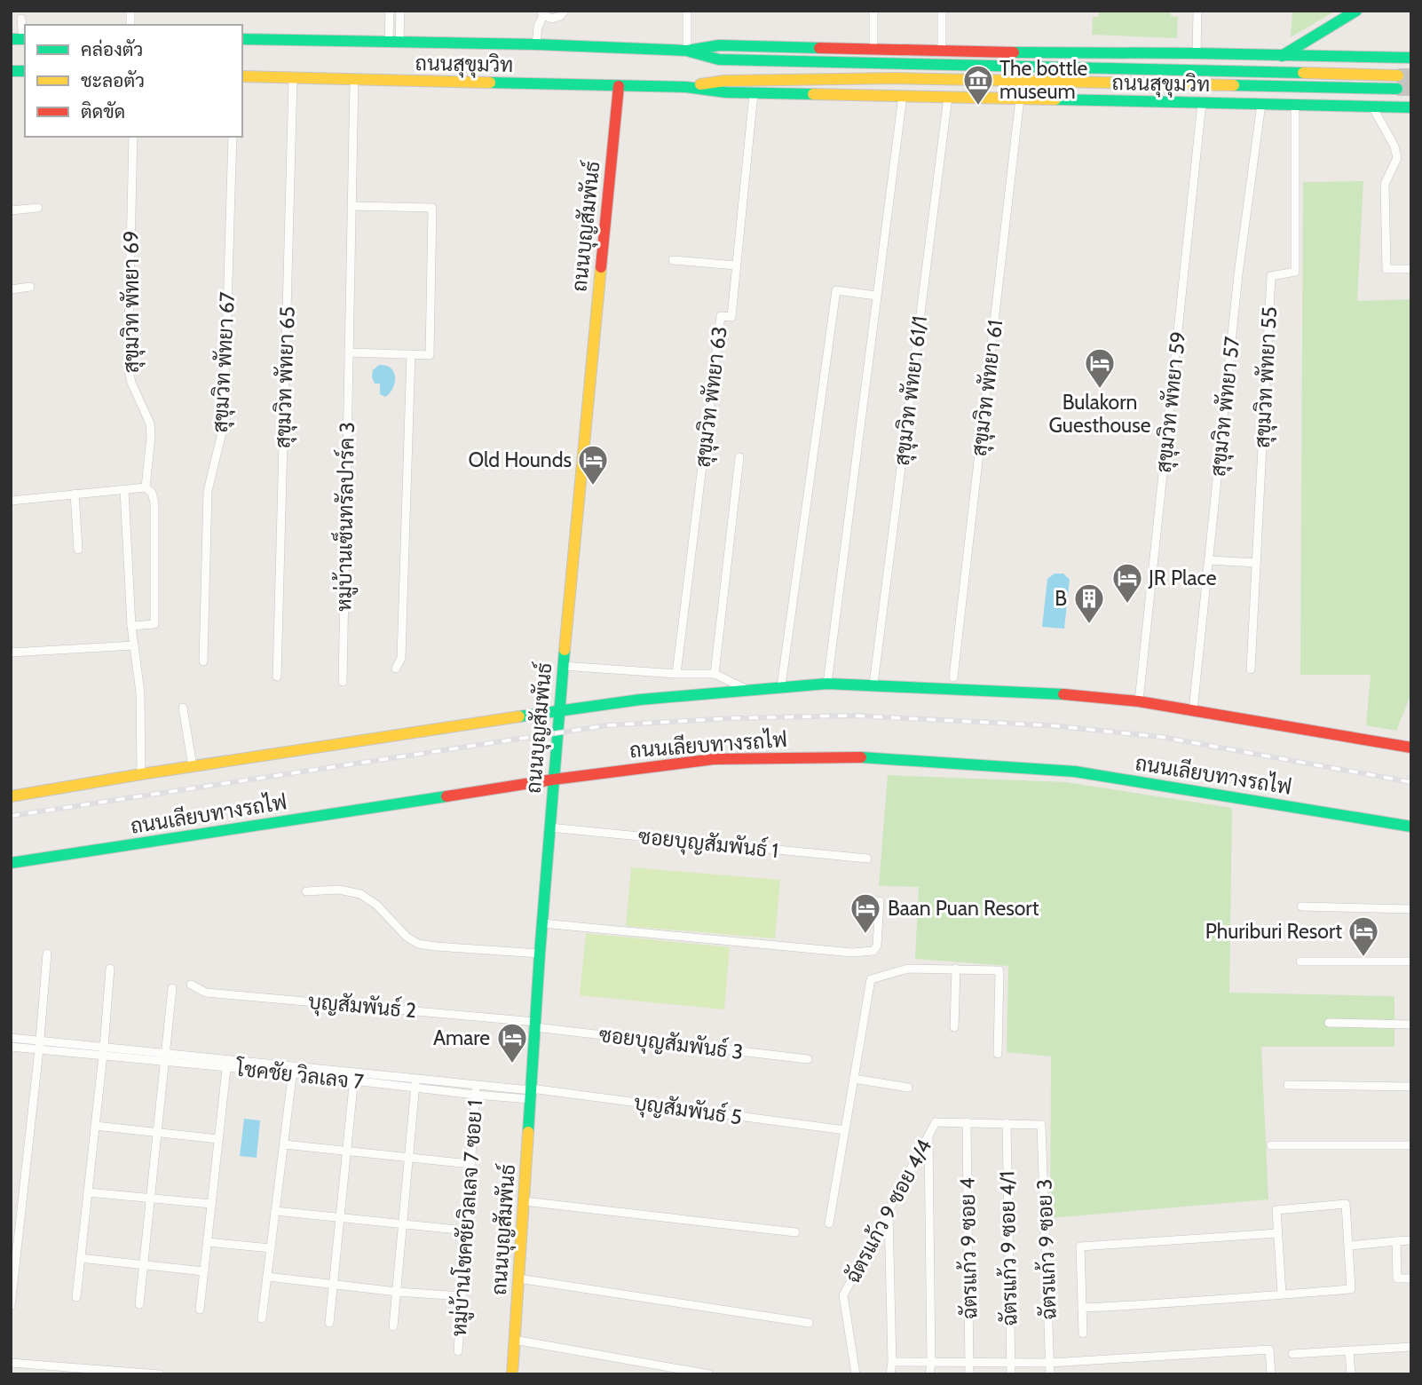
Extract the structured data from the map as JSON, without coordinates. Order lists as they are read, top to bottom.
{
  "streets": {
    "main road": ["ถนนสุขุมวิท", "ถนนบุญสัมพันธ์", "ถนนเลียบทางรถไฟ"],
    "street": [
      "สุขุมวิท พัทยา 69",
      "สุขุมวิท พัทยา 67",
      "สุขุมวิท พัทยา 65",
      "สุขุมวิท พัทยา 55",
      "สุขุมวิท พัทยา 61",
      "สุขุมวิท พัทยา 61/1",
      "สุขุมวิท พัทยา 63",
      "สุขุมวิท พัทยา 59",
      "สุขุมวิท พัทยา 57",
      "หมู่บ้านเซ็นทรัลปาร์ค 3",
      "ซอยบุญสัมพันธ์ 1",
      "บุญสัมพันธ์ 2",
      "ซอยบุญสัมพันธ์ 3",
      "โชคชัย วิลเลจ 7",
      "บุญสัมพันธ์ 5",
      "ฉัตรแก้ว 9 ซอย 4/4",
      "หมู่บ้านโชคชัยวิลเลจ 7 ซอย 1",
      "ฉัตรแก้ว 9 ซอย 4",
      "ฉัตรแก้ว 9 ซอย 4/1",
      "ฉัตรแก้ว 9 ซอย 3"
    ]
  },
  "crossings": [
    ["ถนนสุขุมวิท", "ถนนบุญสัมพันธ์"],
    ["ถนนสุขุมวิท", "สุขุมวิท พัทยา 65"],
    ["ถนนสุขุมวิท", "สุขุมวิท พัทยา 55"],
    ["ถนนสุขุมวิท", "สุขุมวิท พัทยา 61"],
    ["ถนนสุขุมวิท", "สุขุมวิท พัทยา 61/1"],
    ["ถนนสุขุมวิท", "สุขุมวิท พัทยา 63"],
    ["ถนนสุขุมวิท", "สุขุมวิท พัทยา 59"],
    ["ถนนสุขุมวิท", "สุขุมวิท พัทยา 57"],
    ["ถนนสุขุมวิท", "หมู่บ้านเซ็นทรัลปาร์ค 3"],
    ["ถนนบุญสัมพันธ์", "ถนนเลียบทางรถไฟ"],
    ["ถนนบุญสัมพันธ์", "ซอยบุญสัมพันธ์ 1"],
    ["ถนนบุญสัมพันธ์", "บุญสัมพันธ์ 2"],
    ["ถนนบุญสัมพันธ์", "ซอยบุญสัมพันธ์ 3"],
    ["ถนนบุญสัมพันธ์", "โชคชัย วิลเลจ 7"],
    ["ถนนบุญสัมพันธ์", "บุญสัมพันธ์ 5"],
    ["บุญสัมพันธ์ 2", "ซอยบุญสัมพันธ์ 3"],
    ["โชคชัย วิลเลจ 7", "บุญสัมพันธ์ 5"],
    ["โชคชัย วิลเลจ 7", "หมู่บ้านโชคชัยวิลเลจ 7 ซอย 1"],
    ["ฉัตรแก้ว 9 ซอย 4/4", "ฉัตรแก้ว 9 ซอย 4"],
    ["ฉัตรแก้ว 9 ซอย 4/1", "ฉัตรแก้ว 9 ซอย 3"]
  ],
  "places": {
    "museum": ["The bottle museum"],
    "hotel": [
      "Bulakorn Guesthouse",
      "Old Hounds",
      "JR Place",
      "Baan Puan Resort",
      "Phuriburi Resort",
      "Amare"
    ],
    "building": ["B"]
  },
  "legend": ["คล่องตัว", "ชะลอตัว", "ติดขัด"]
}
